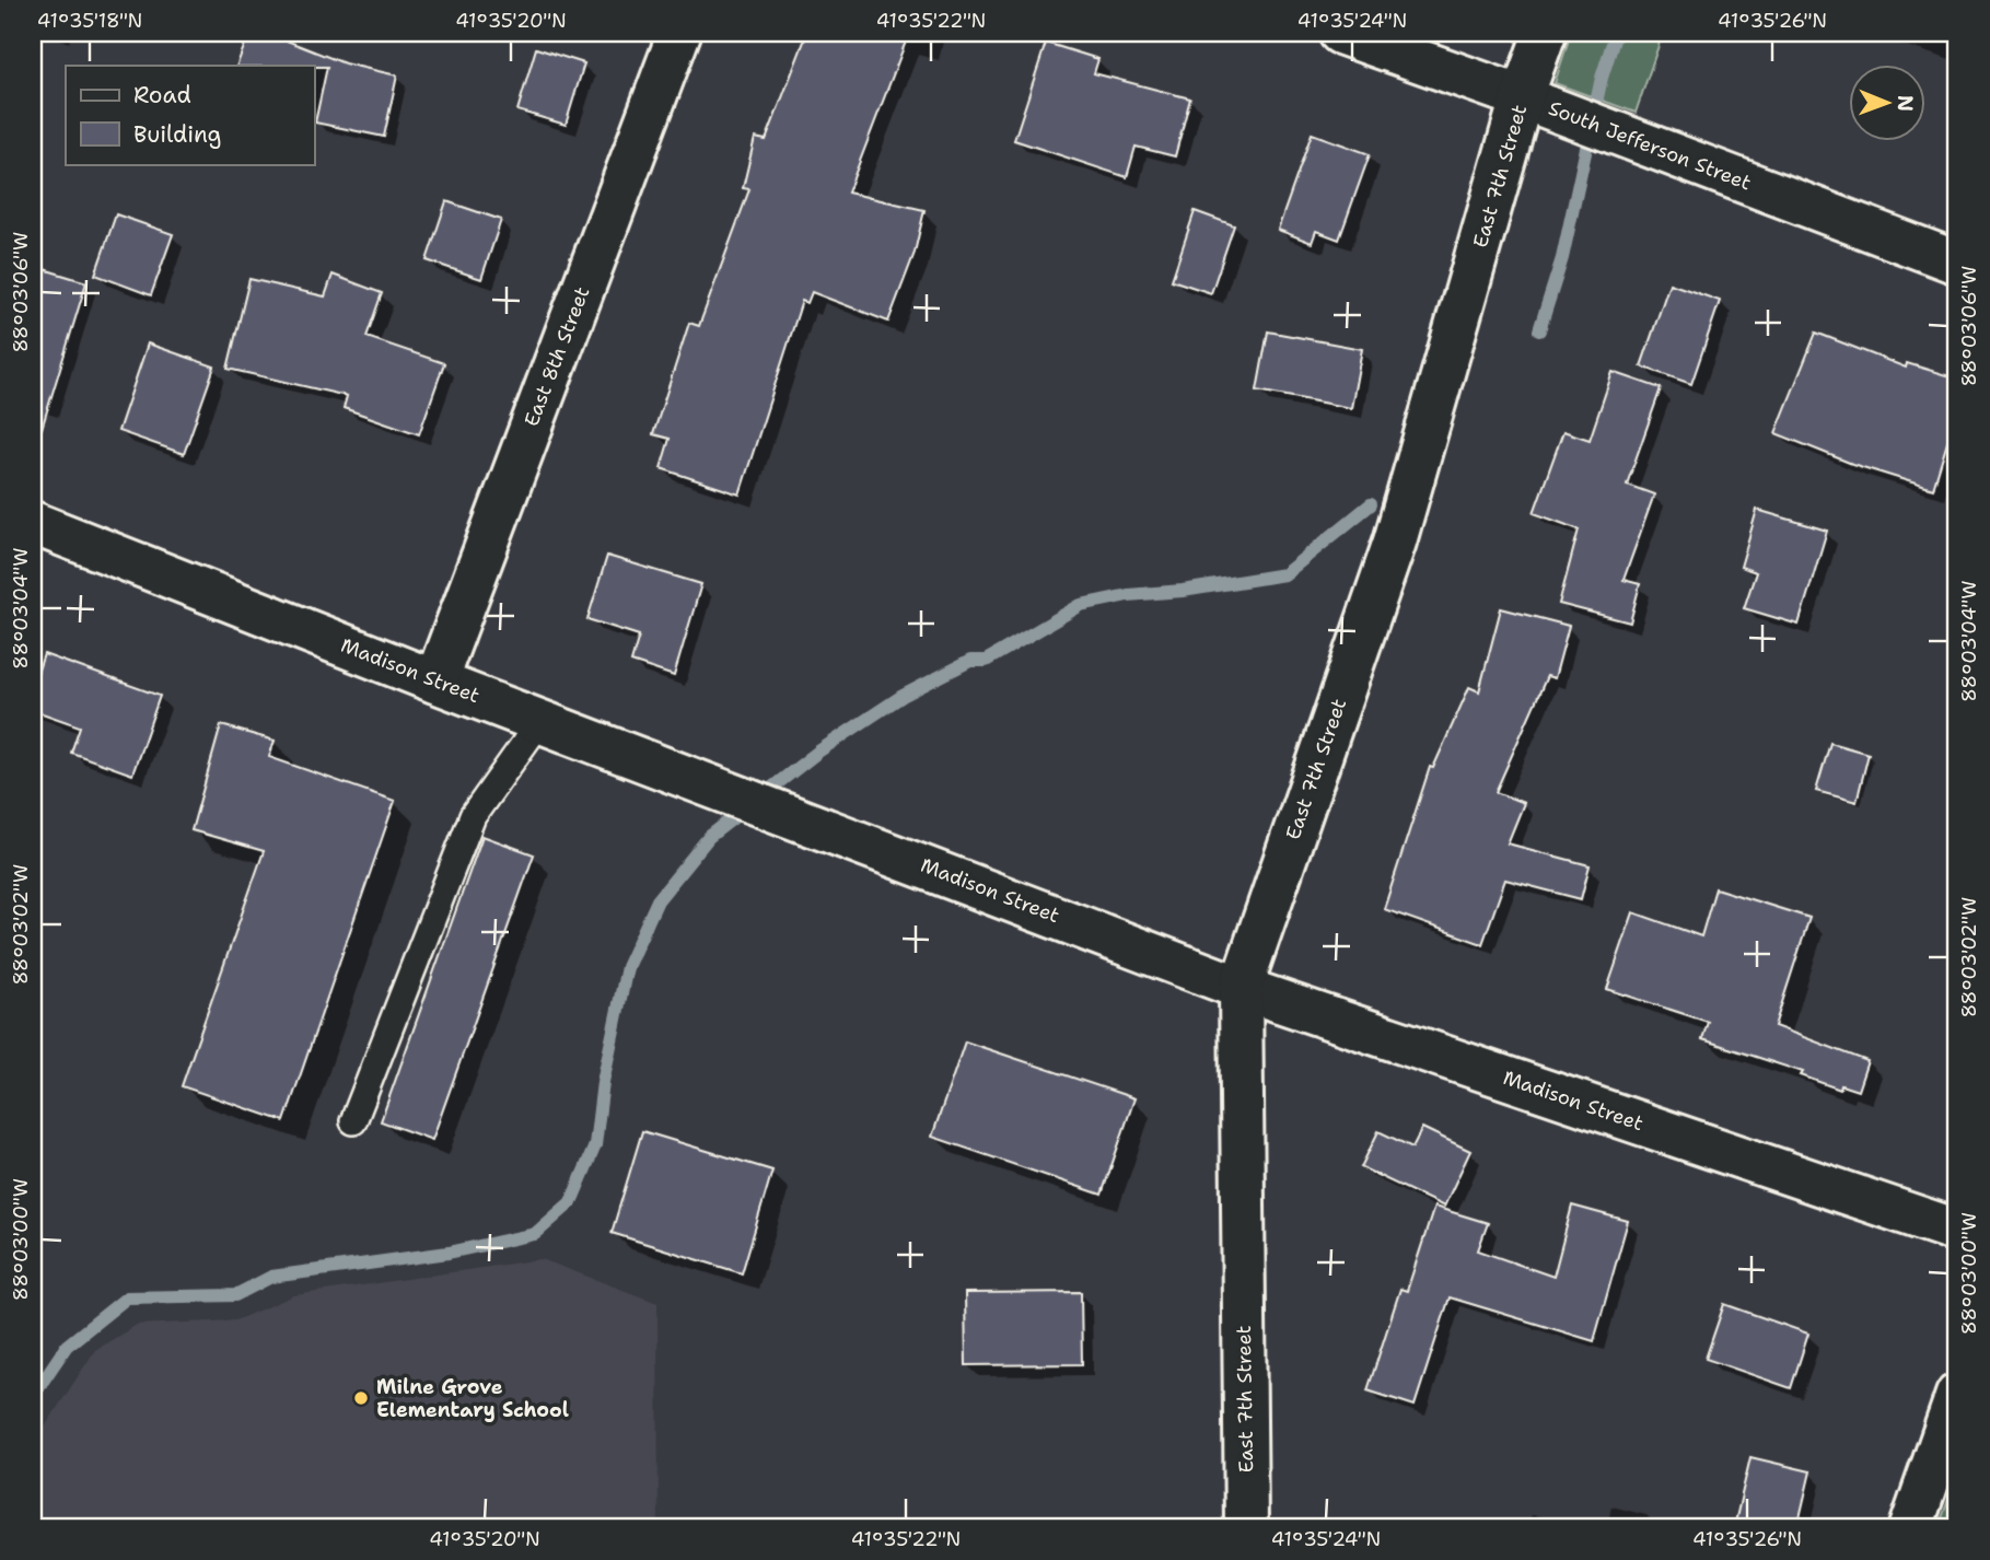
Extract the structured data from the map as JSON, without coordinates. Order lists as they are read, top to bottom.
{
  "streets": {
    "street": [
      "South Jefferson Street",
      "East 7th Street",
      "East 8th Street",
      "Madison Street"
    ]
  },
  "crossings": [
    ["South Jefferson Street", "East 7th Street"],
    ["East 7th Street", "Madison Street"],
    ["East 8th Street", "Madison Street"]
  ],
  "places": ["Milne Grove Elementary School"],
  "legend": ["Road", "Building"],
  "north": "right",
  "coordinates": [
    "41°35'18\"N",
    "41°35'20\"N",
    "41°35'22\"N",
    "41°35'24\"N",
    "41°35'26\"N",
    "88°03'06\"W",
    "88°03'04\"W",
    "88°03'02\"W",
    "88°03'00\"W"
  ]
}
